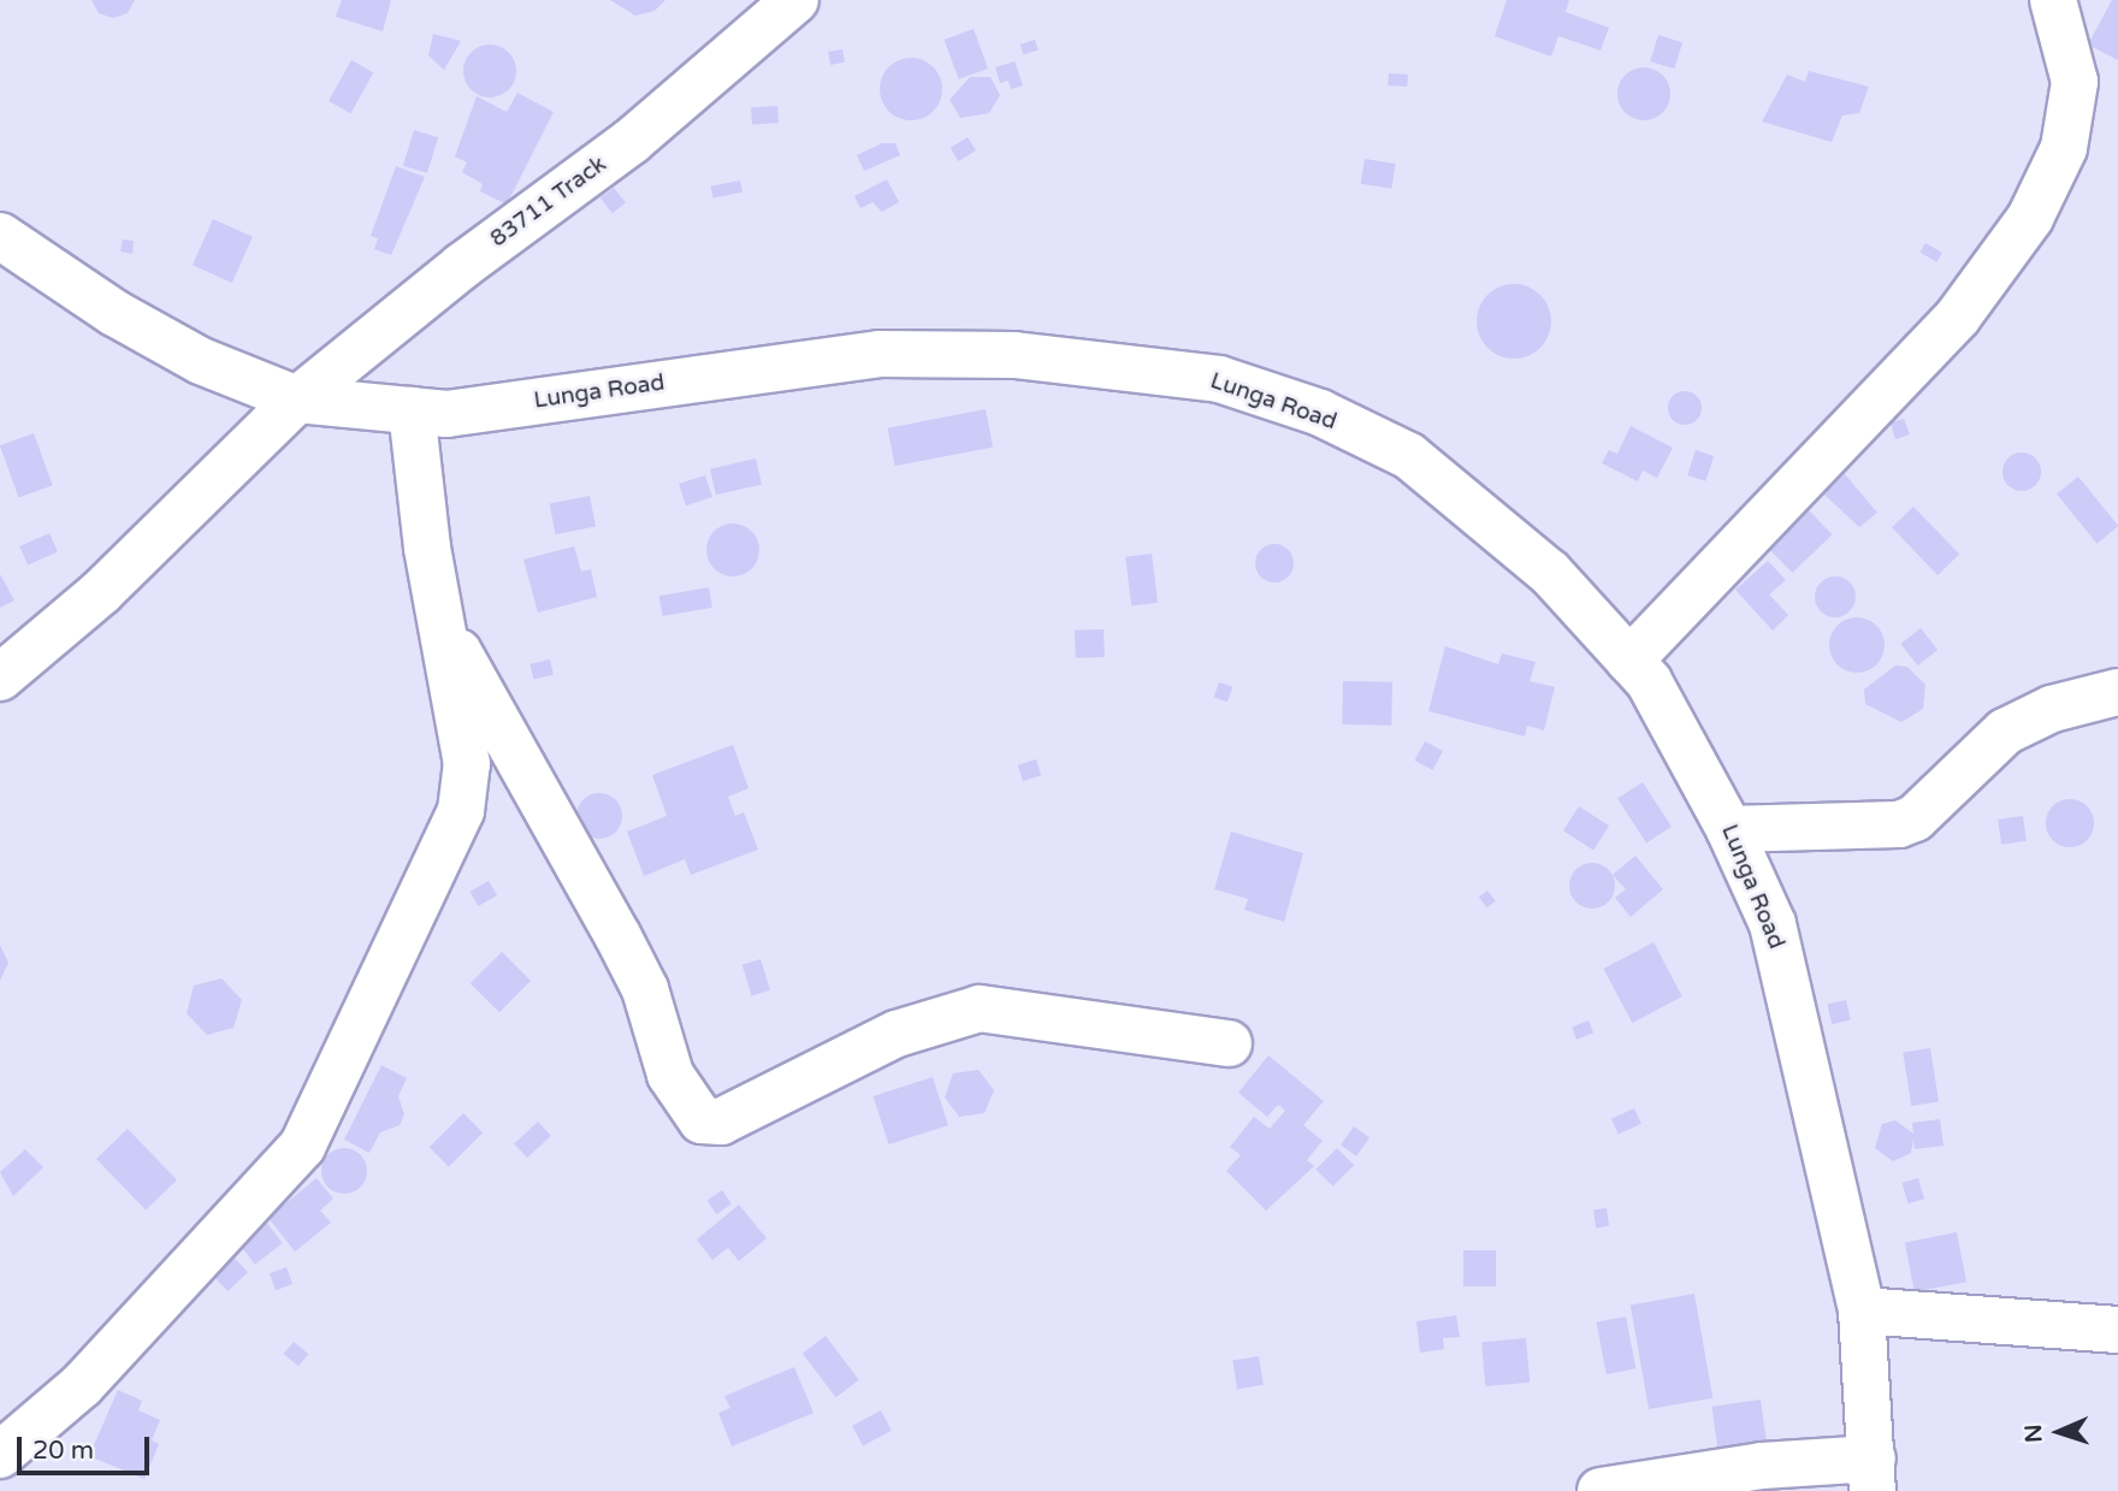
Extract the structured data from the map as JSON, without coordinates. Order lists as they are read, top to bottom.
{
  "streets": {
    "street": ["83711 Track", "Lunga Road"]
  },
  "crossings": [
    ["83711 Track", "Lunga Road"]
  ],
  "scale_bar": "20 m",
  "north": "left"
}
